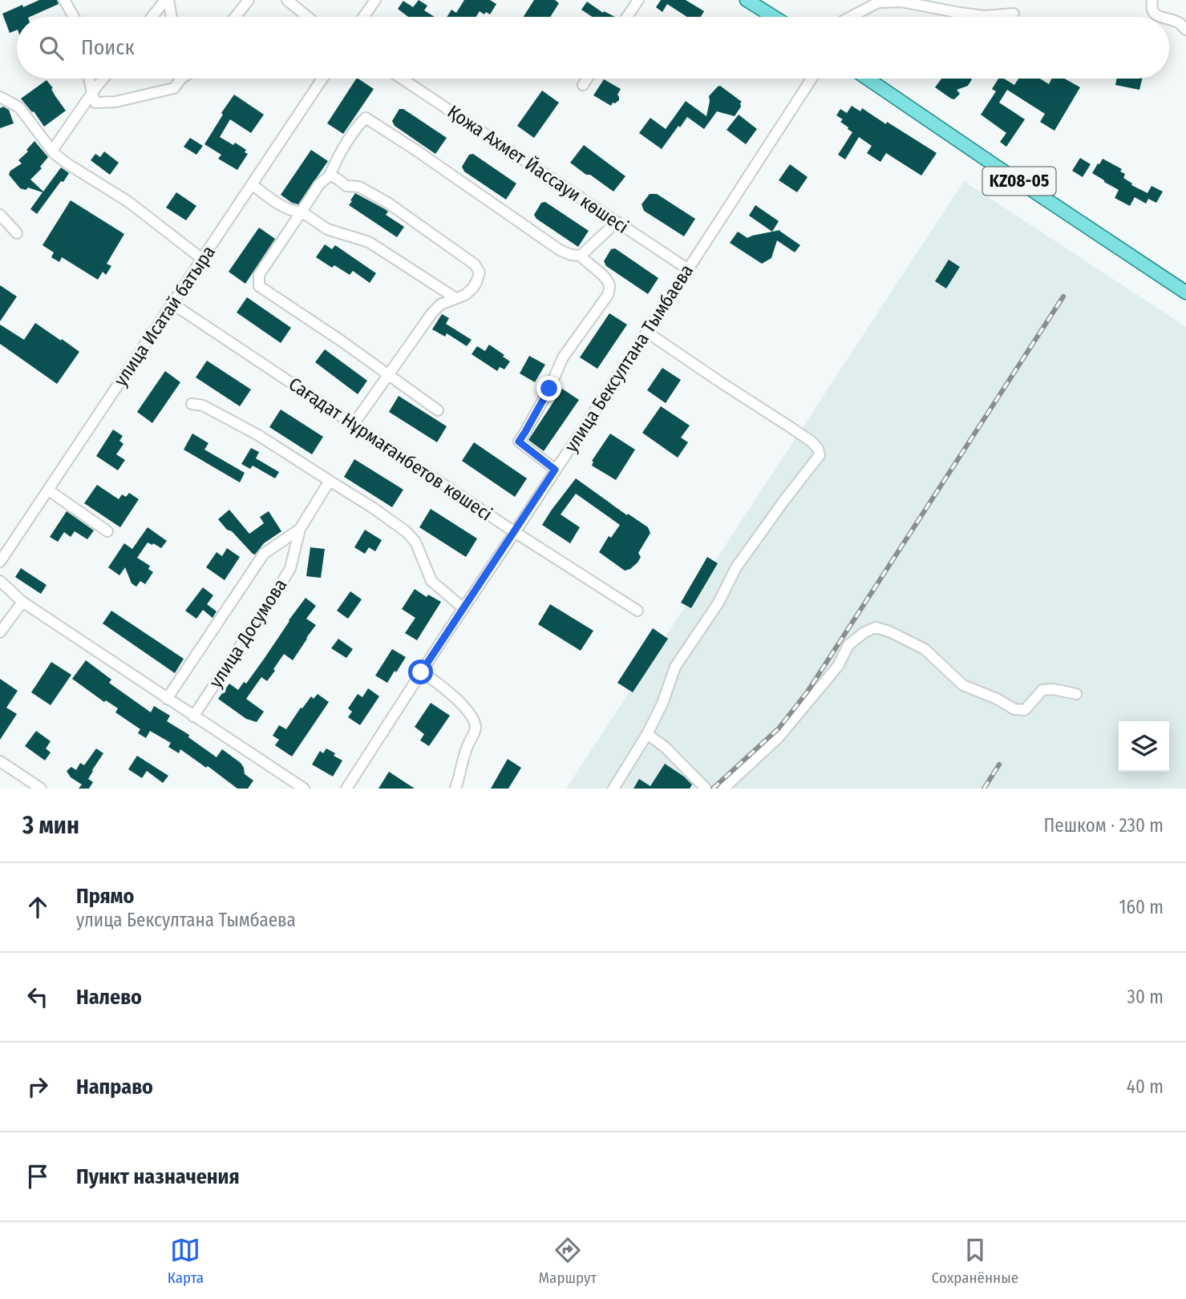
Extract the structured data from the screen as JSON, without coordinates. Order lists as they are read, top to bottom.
{
  "streets": {
    "main road": ["KZ08-05"],
    "street": [
      "Қожа Ахмет Йассауи көшесі",
      "улица Исатай батыра",
      "улица Бексултана Тымбаева",
      "Сағадат Нұрмағанбетов көшесі",
      "улица Досумова"
    ]
  },
  "crossings": [
    ["Қожа Ахмет Йассауи көшесі", "улица Бексултана Тымбаева"],
    ["улица Исатай батыра", "Сағадат Нұрмағанбетов көшесі"],
    ["улица Бексултана Тымбаева", "Сағадат Нұрмағанбетов көшесі"]
  ],
  "page": {
    "search": "Поиск",
    "heading": ["3 мин", "Пешком · 230 m"],
    "list": [
      ["Прямо", "улица Бексултана Тымбаева", "160 m"],
      ["Налево", "30 m"],
      ["Направо", "40 m"],
      "Пункт назначения"
    ],
    "nav": ["Карта", "Маршрут", "Сохранённые"]
  }
}
